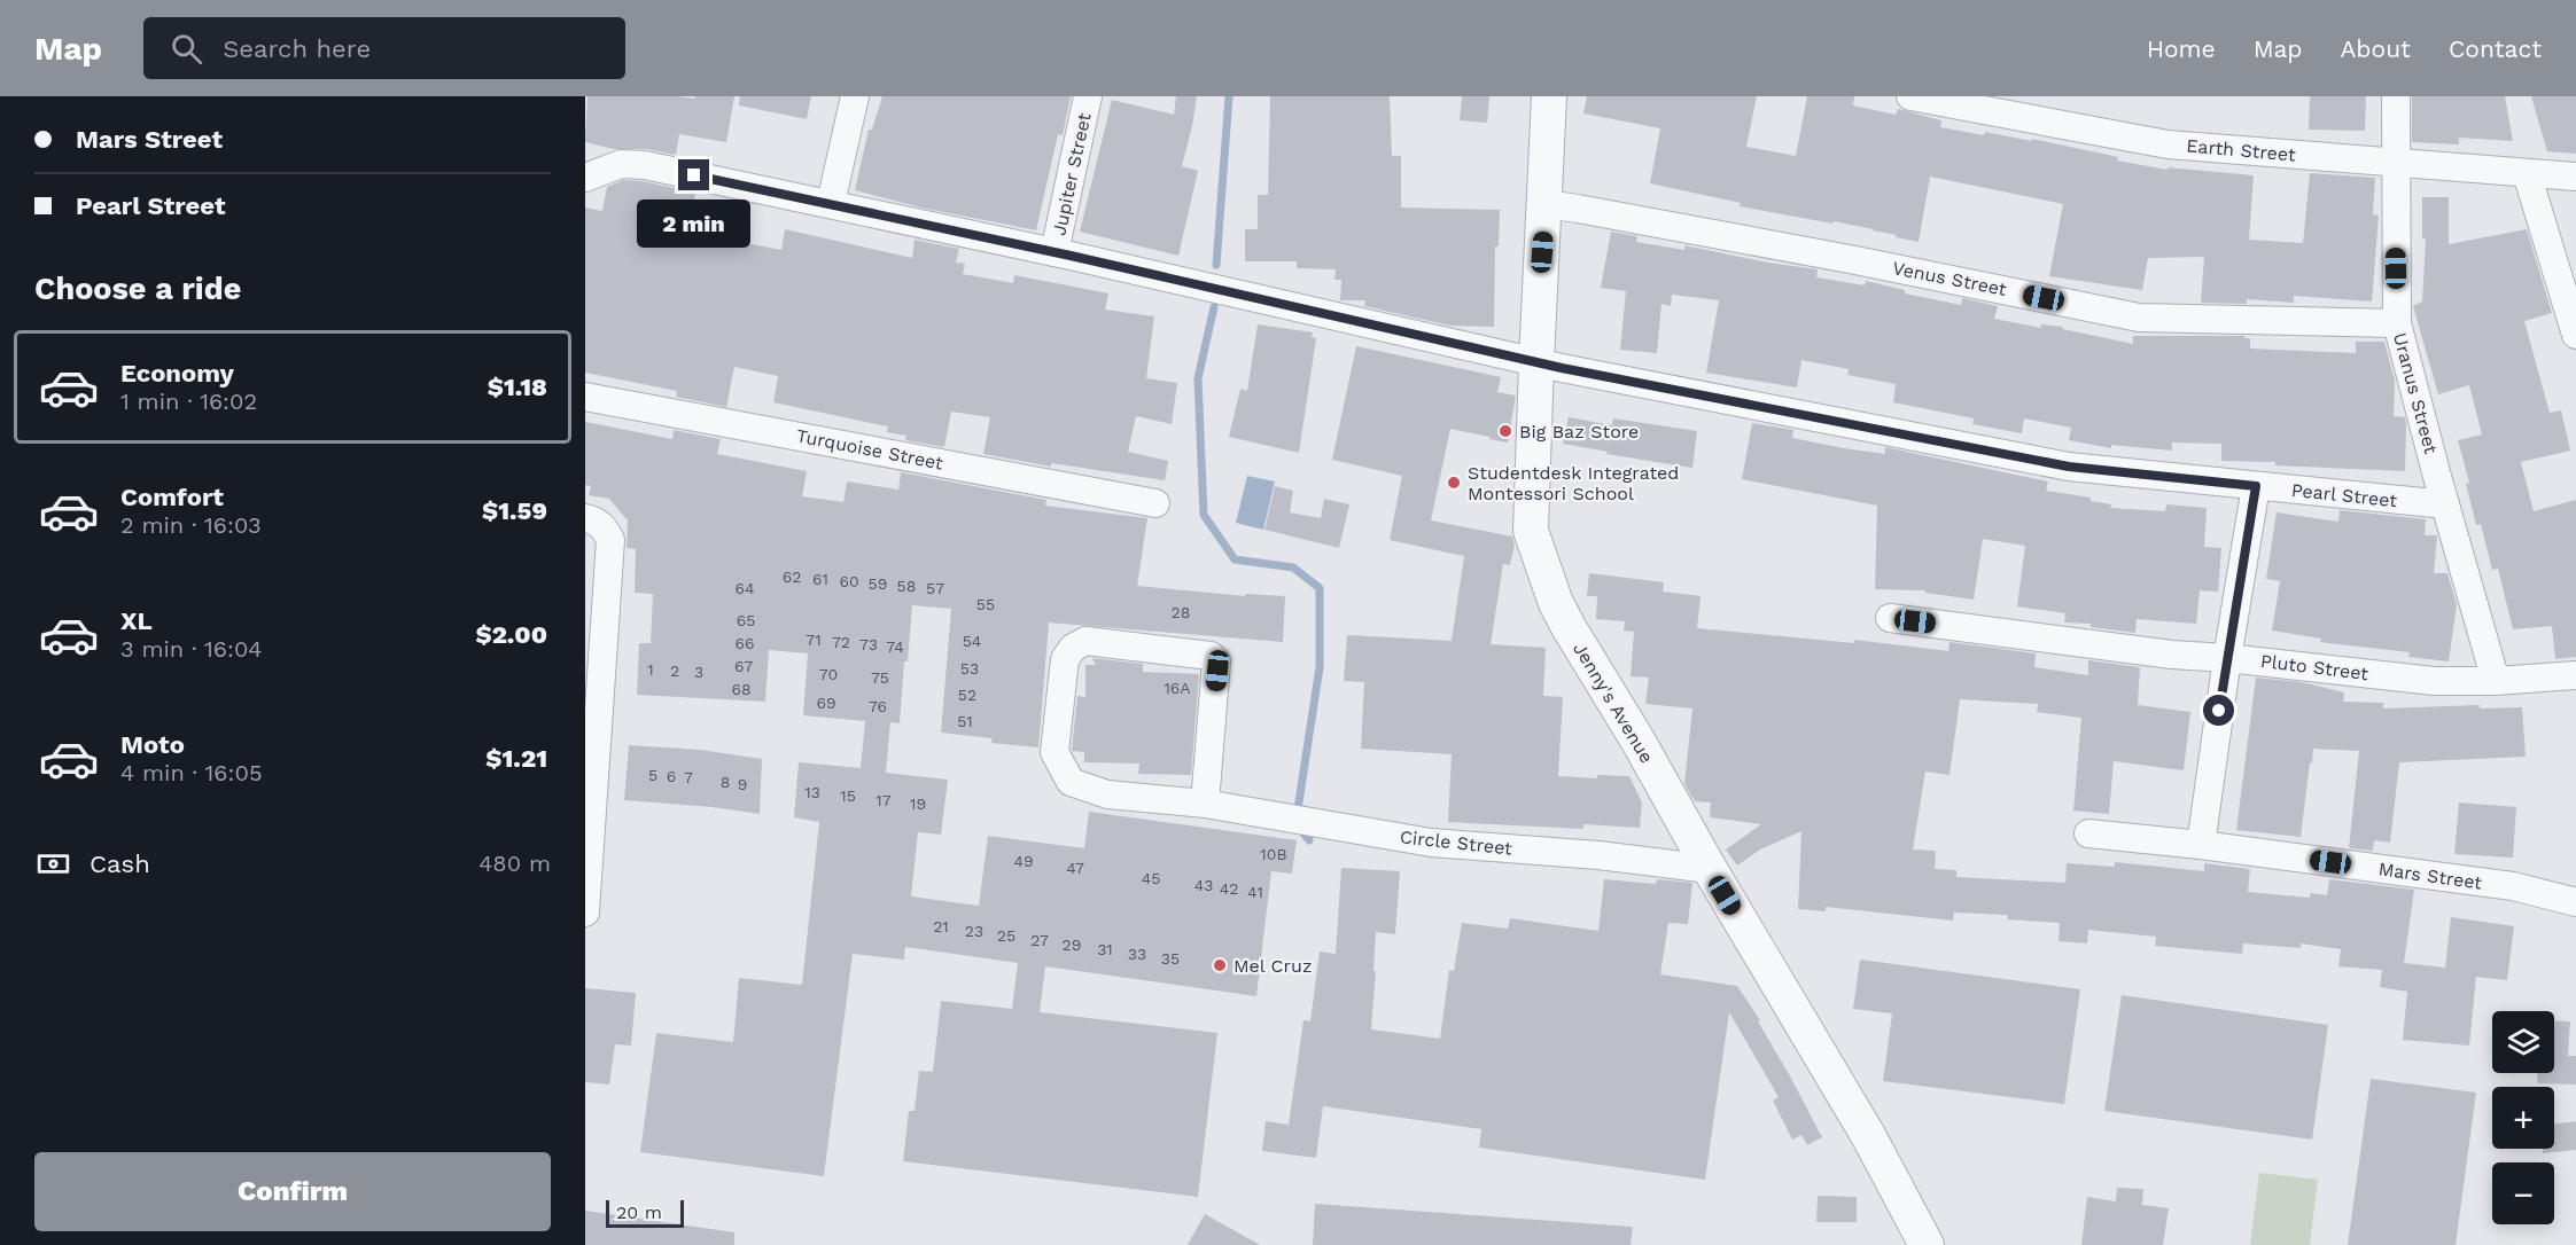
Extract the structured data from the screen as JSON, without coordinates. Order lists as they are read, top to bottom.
{
  "streets": {
    "street": [
      "Earth Street",
      "Jupiter Street",
      "Venus Street",
      "Uranus Street",
      "Turquoise Street",
      "Pearl Street",
      "Pluto Street",
      "Jenny's Avenue",
      "Circle Street",
      "Mars Street"
    ]
  },
  "crossings": [
    ["Earth Street", "Uranus Street"],
    ["Jupiter Street", "Pearl Street"],
    ["Venus Street", "Uranus Street"],
    ["Venus Street", "Jenny's Avenue"],
    ["Uranus Street", "Pearl Street"],
    ["Uranus Street", "Pluto Street"],
    ["Pearl Street", "Jenny's Avenue"],
    ["Jenny's Avenue", "Circle Street"]
  ],
  "places": ["Big Baz Store", "Studentdesk Integrated Montessori School", "Mel Cruz"],
  "house_numbers": [
    "62",
    "61",
    "60",
    "59",
    "58",
    "64",
    "57",
    "55",
    "28",
    "65",
    "71",
    "54",
    "72",
    "66",
    "73",
    "74",
    "67",
    "53",
    "1",
    "2",
    "3",
    "70",
    "75",
    "16A",
    "68",
    "52",
    "69",
    "76",
    "51",
    "5",
    "6",
    "7",
    "8",
    "9",
    "13",
    "15",
    "17",
    "19",
    "10B",
    "49",
    "47",
    "45",
    "43",
    "42",
    "41",
    "21",
    "23",
    "25",
    "27",
    "29",
    "31",
    "33",
    "35"
  ],
  "scale_bar": "20 m",
  "page": {
    "header": "Map",
    "search": "Search here",
    "nav": [
      "Home",
      "Map",
      "About",
      "Contact"
    ],
    "banner": ["Mars Street", "Pearl Street"],
    "bubble": "2 min",
    "heading": "Choose a ride",
    "list": [
      {
        "name": "Economy",
        "note": "1 min · 16:02",
        "value": "$1.18"
      },
      {
        "name": "Comfort",
        "note": "2 min · 16:03",
        "value": "$1.59"
      },
      {
        "name": "XL",
        "note": "3 min · 16:04",
        "value": "$2.00"
      },
      {
        "name": "Moto",
        "note": "4 min · 16:05",
        "value": "$1.21"
      }
    ],
    "pay": ["Cash", "480 m"],
    "map_buttons": ["+", "−"],
    "buttons": "Confirm",
    "scale": "20 m"
  }
}
